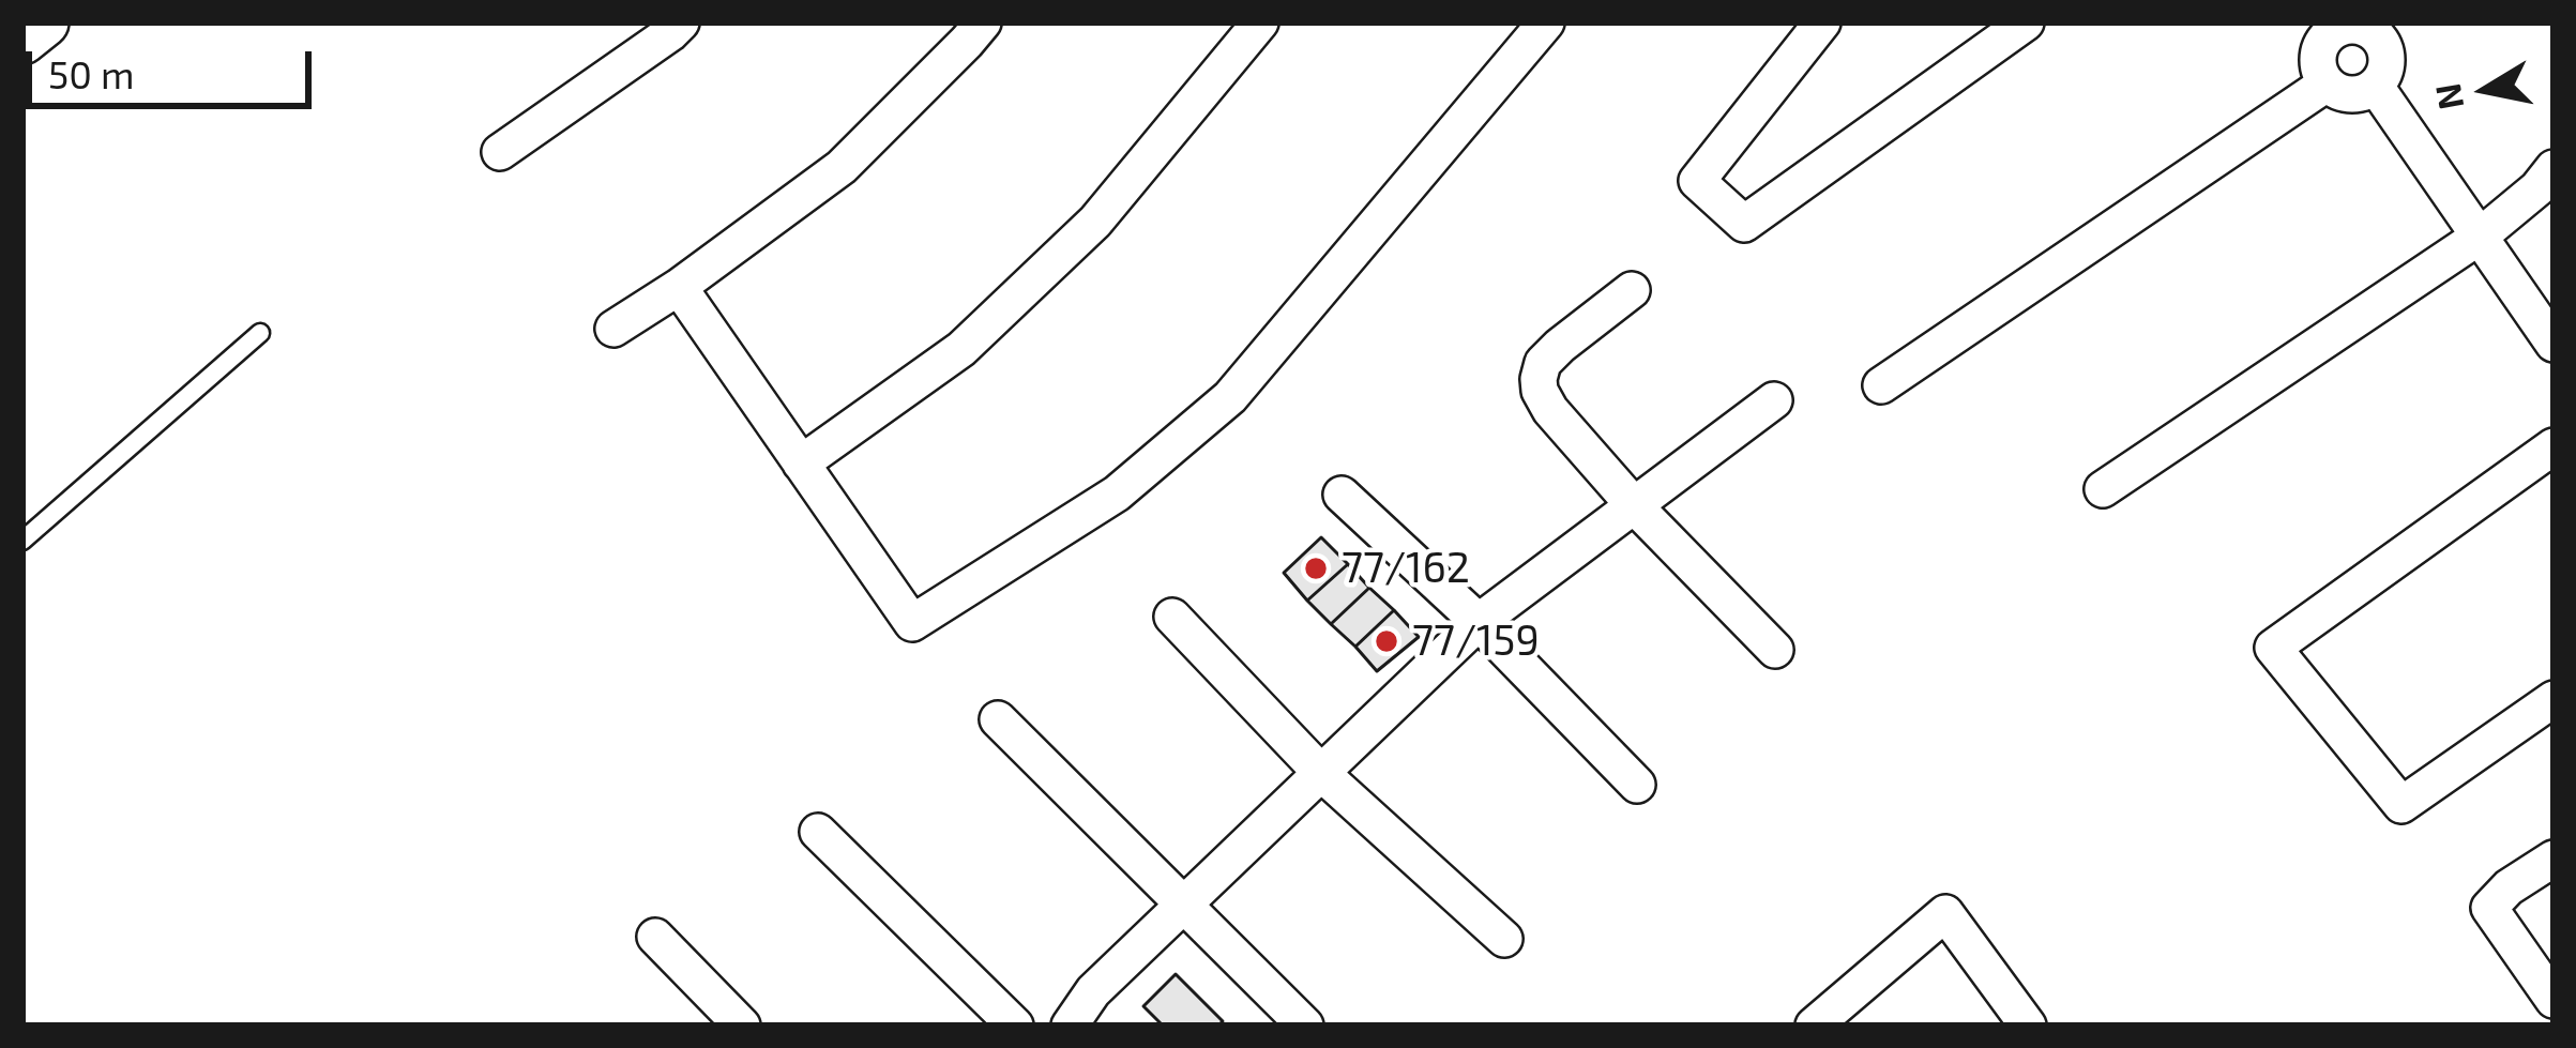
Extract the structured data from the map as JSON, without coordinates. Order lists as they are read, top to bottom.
{
  "places": ["77/162", "77/159"],
  "scale_bar": "50 m",
  "north": "left"
}
